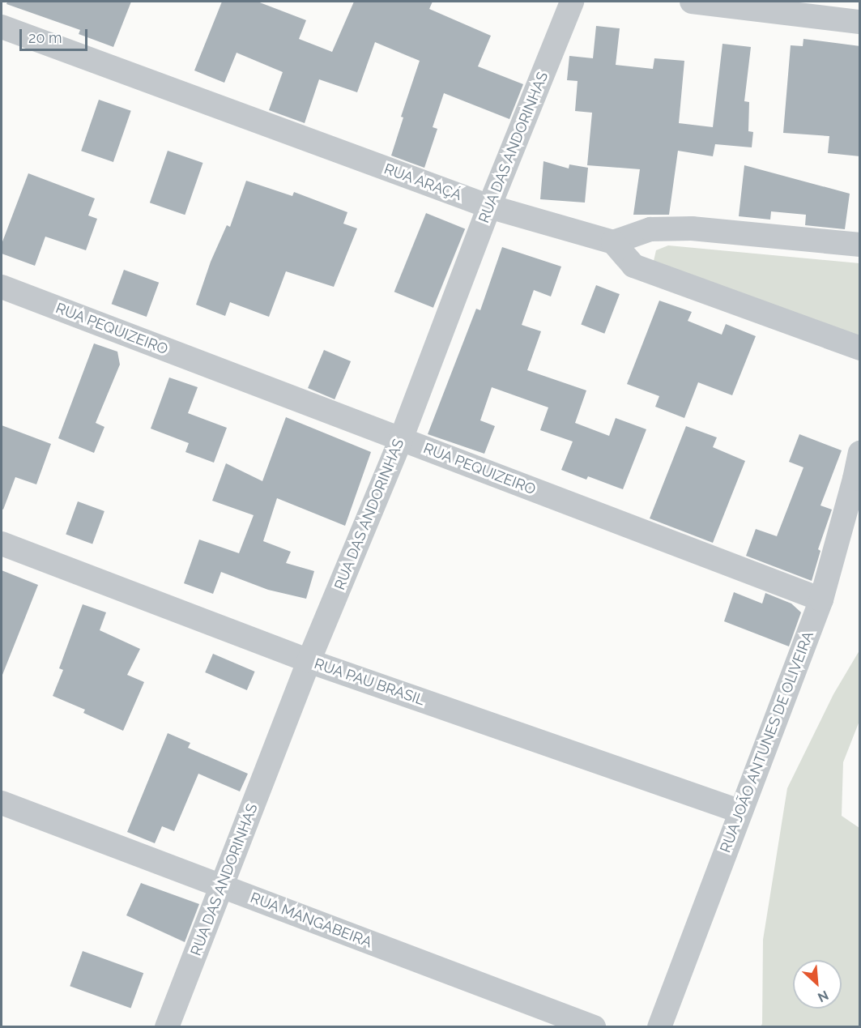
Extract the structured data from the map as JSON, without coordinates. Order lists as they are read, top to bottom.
{
  "streets": {
    "street": [
      "RUA DAS ANDORINHAS",
      "RUA ARAÇÁ",
      "RUA PEQUIZEIRO",
      "RUA PAU BRASIL",
      "RUA JOÃO ANTUNES DE OLIVEIRA",
      "RUA MANGABEIRA"
    ]
  },
  "crossings": [
    ["RUA DAS ANDORINHAS", "RUA ARAÇÁ"],
    ["RUA DAS ANDORINHAS", "RUA PEQUIZEIRO"],
    ["RUA DAS ANDORINHAS", "RUA PAU BRASIL"],
    ["RUA DAS ANDORINHAS", "RUA MANGABEIRA"],
    ["RUA PEQUIZEIRO", "RUA JOÃO ANTUNES DE OLIVEIRA"],
    ["RUA PAU BRASIL", "RUA JOÃO ANTUNES DE OLIVEIRA"]
  ],
  "scale_bar": "20 m",
  "north": "bottom right"
}
